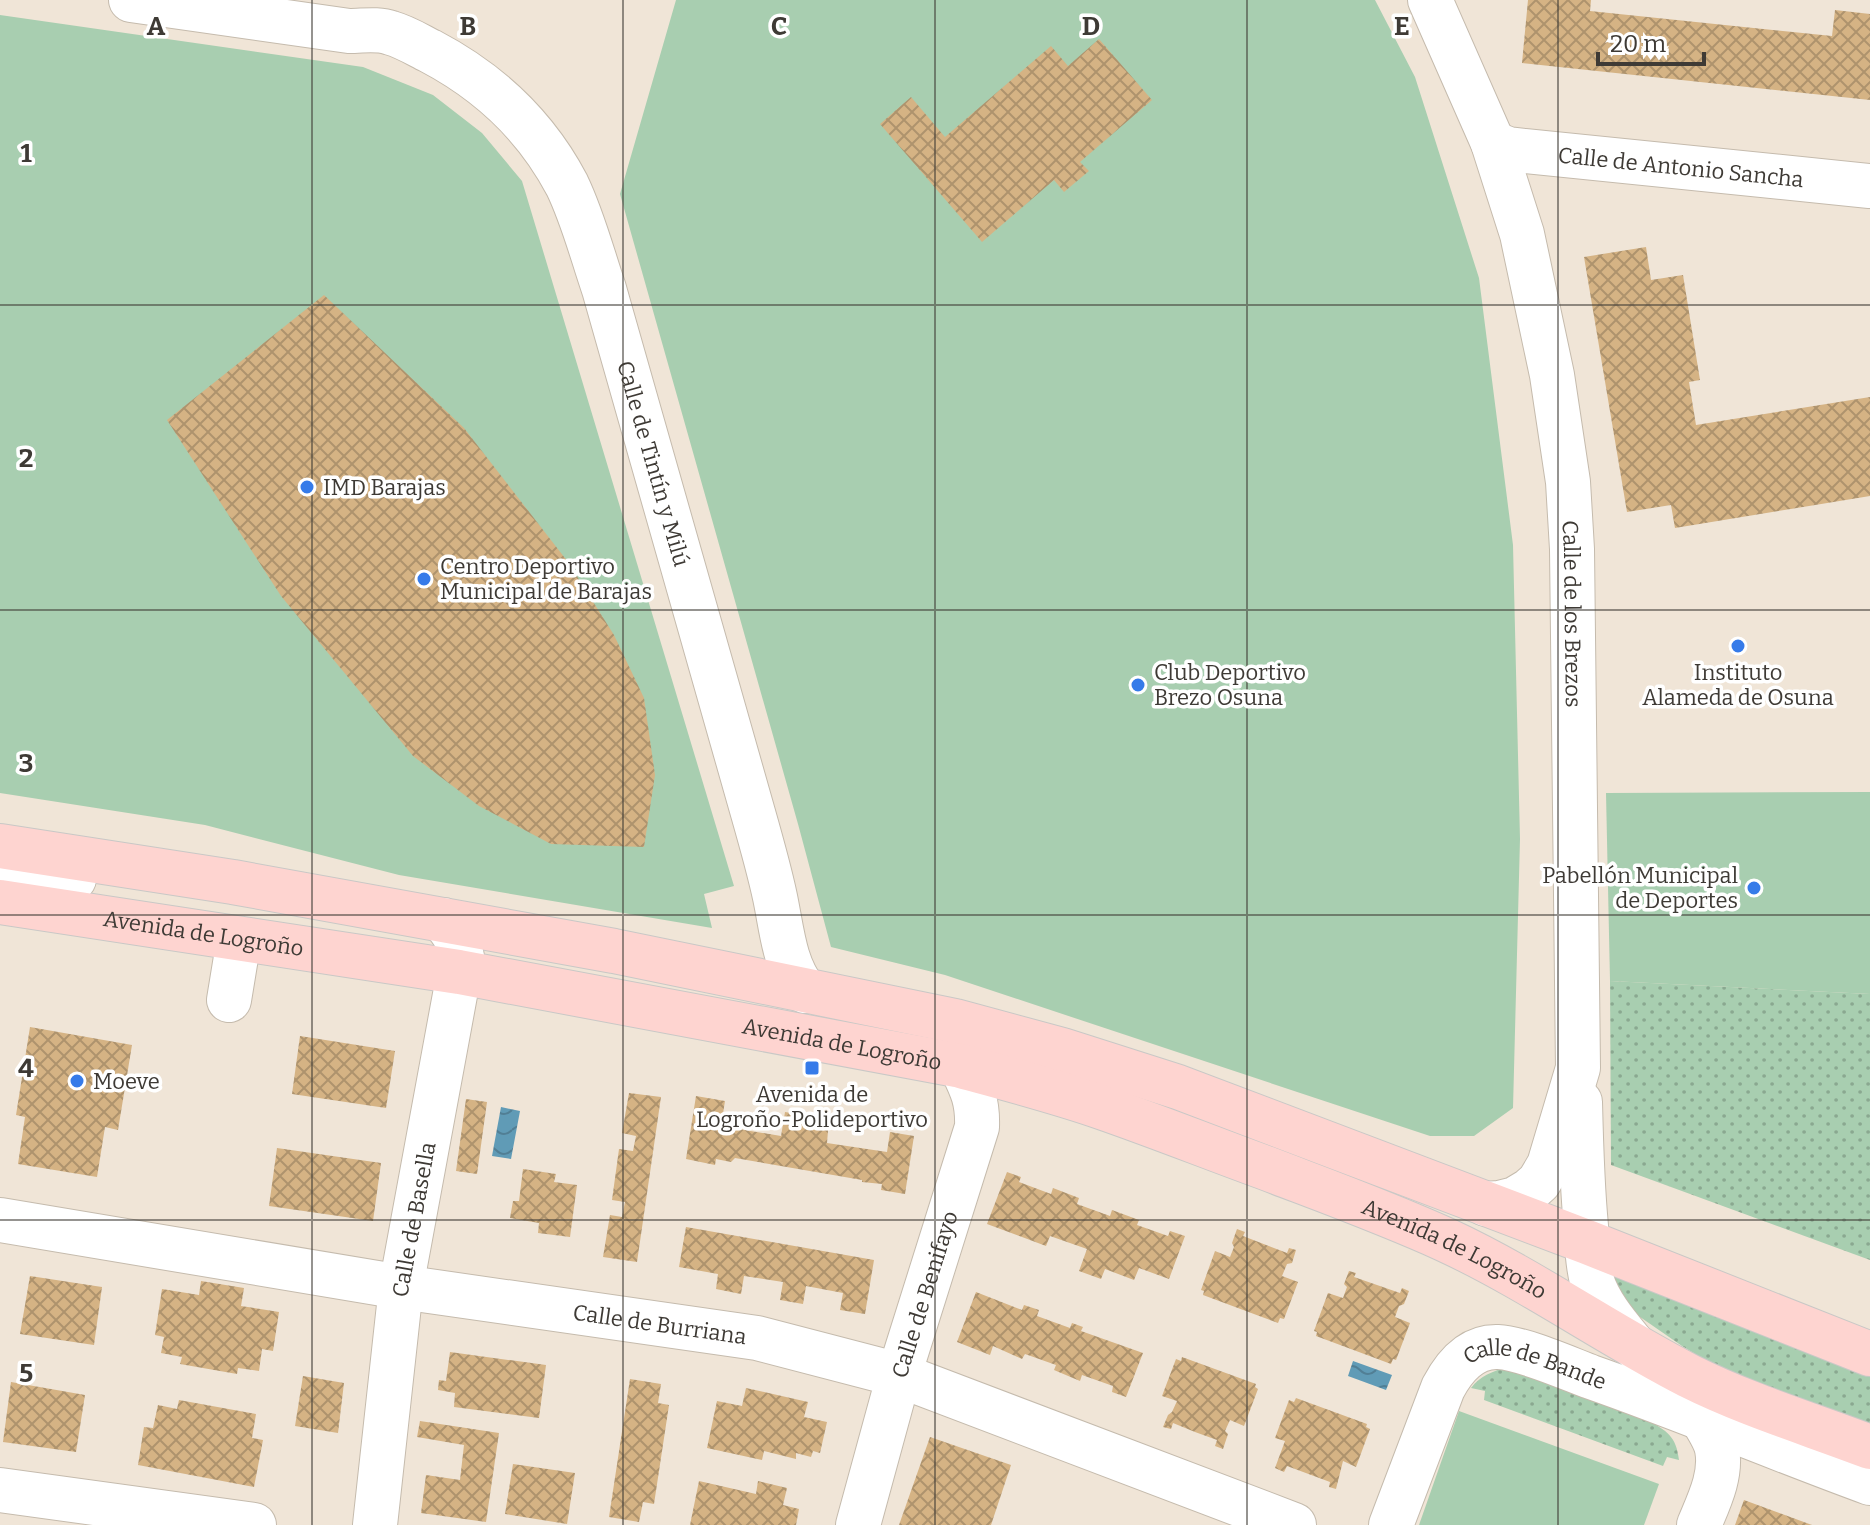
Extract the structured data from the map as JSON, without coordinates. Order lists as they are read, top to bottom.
{
  "streets": {
    "main road": ["Avenida de Logroño"],
    "street": [
      "Calle de Antonio Sancha",
      "Calle de Tintín y Milú",
      "Calle de los Brezos",
      "Calle de Basella",
      "Calle de Benifayo",
      "Calle de Burriana",
      "Calle de Bande"
    ]
  },
  "crossings": [
    ["Calle de Antonio Sancha", "Calle de los Brezos"],
    ["Calle de Tintín y Milú", "Avenida de Logroño"],
    ["Calle de los Brezos", "Avenida de Logroño"],
    ["Avenida de Logroño", "Calle de Basella"],
    ["Avenida de Logroño", "Calle de Benifayo"],
    ["Avenida de Logroño", "Calle de Bande"],
    ["Calle de Basella", "Calle de Burriana"],
    ["Calle de Benifayo", "Calle de Burriana"]
  ],
  "places": {
    "other": [
      "IMD Barajas",
      "Centro Deportivo Municipal de Barajas",
      "Instituto Alameda de Osuna",
      "Club Deportivo Brezo Osuna",
      "Pabellón Municipal de Deportes",
      "Moeve"
    ],
    "transit": ["Avenida de Logroño-Polideportivo"]
  },
  "scale_bar": "20 m",
  "grid": {
    "columns": [
      "A",
      "B",
      "C",
      "D",
      "E"
    ],
    "rows": [
      "1",
      "2",
      "3",
      "4",
      "5"
    ]
  }
}
